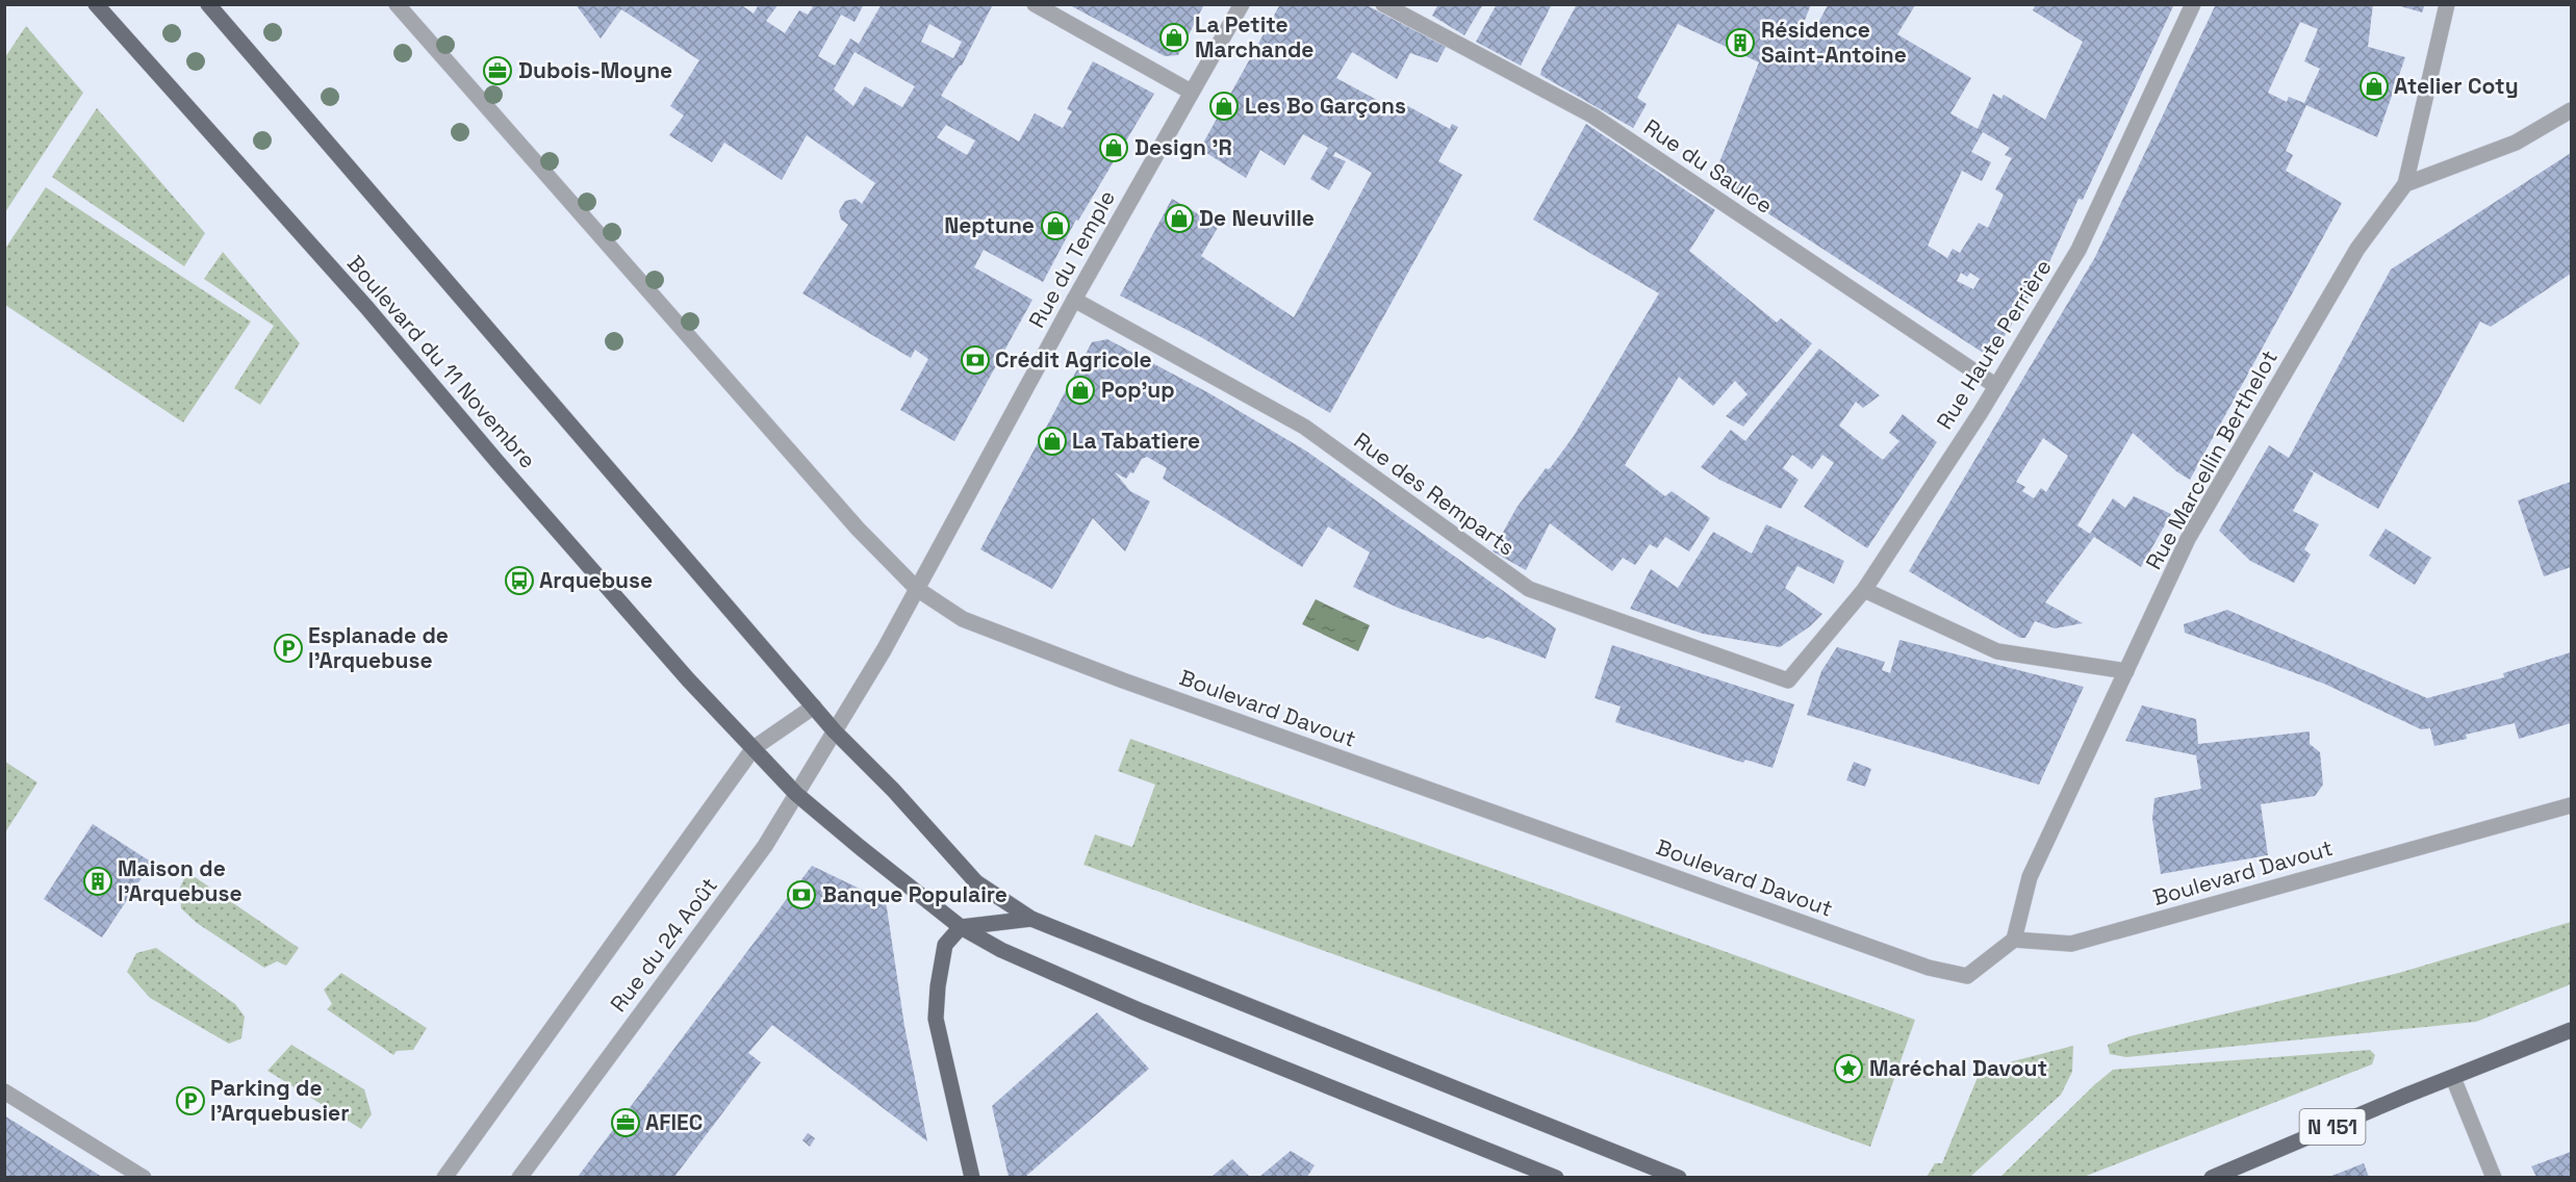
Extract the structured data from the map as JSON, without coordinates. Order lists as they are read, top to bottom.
{
  "streets": {
    "main road": ["Boulevard du 11 Novembre", "N 151"],
    "street": [
      "Rue du Saulce",
      "Rue du Temple",
      "Rue Haute Perrière",
      "Rue Marcellin Berthelot",
      "Rue des Remparts",
      "Boulevard Davout",
      "Rue du 24 Août"
    ]
  },
  "crossings": [
    ["Rue du Saulce", "Rue Haute Perrière"],
    ["Rue du Temple", "Rue des Remparts"],
    ["Rue du Temple", "Boulevard Davout"],
    ["Rue du Temple", "Rue du 24 Août"],
    ["Rue Haute Perrière", "Rue des Remparts"],
    ["Boulevard du 11 Novembre", "Rue du 24 Août"],
    ["Rue Marcellin Berthelot", "Boulevard Davout"]
  ],
  "places": {
    "shop": [
      "La Petite Marchande",
      "Atelier Coty",
      "Les Bo Garçons",
      "Design 'R",
      "De Neuville",
      "Neptune",
      "Pop'up",
      "La Tabatiere"
    ],
    "building": ["Résidence Saint-Antoine", "Maison de l'Arquebuse"],
    "office": ["Dubois-Moyne", "AFIEC"],
    "bank": ["Crédit Agricole", "Banque Populaire"],
    "bus stop": ["Arquebuse"],
    "parking": ["Esplanade de l'Arquebuse", "Parking de l'Arquebusier"],
    "place": ["Maréchal Davout"]
  }
}
